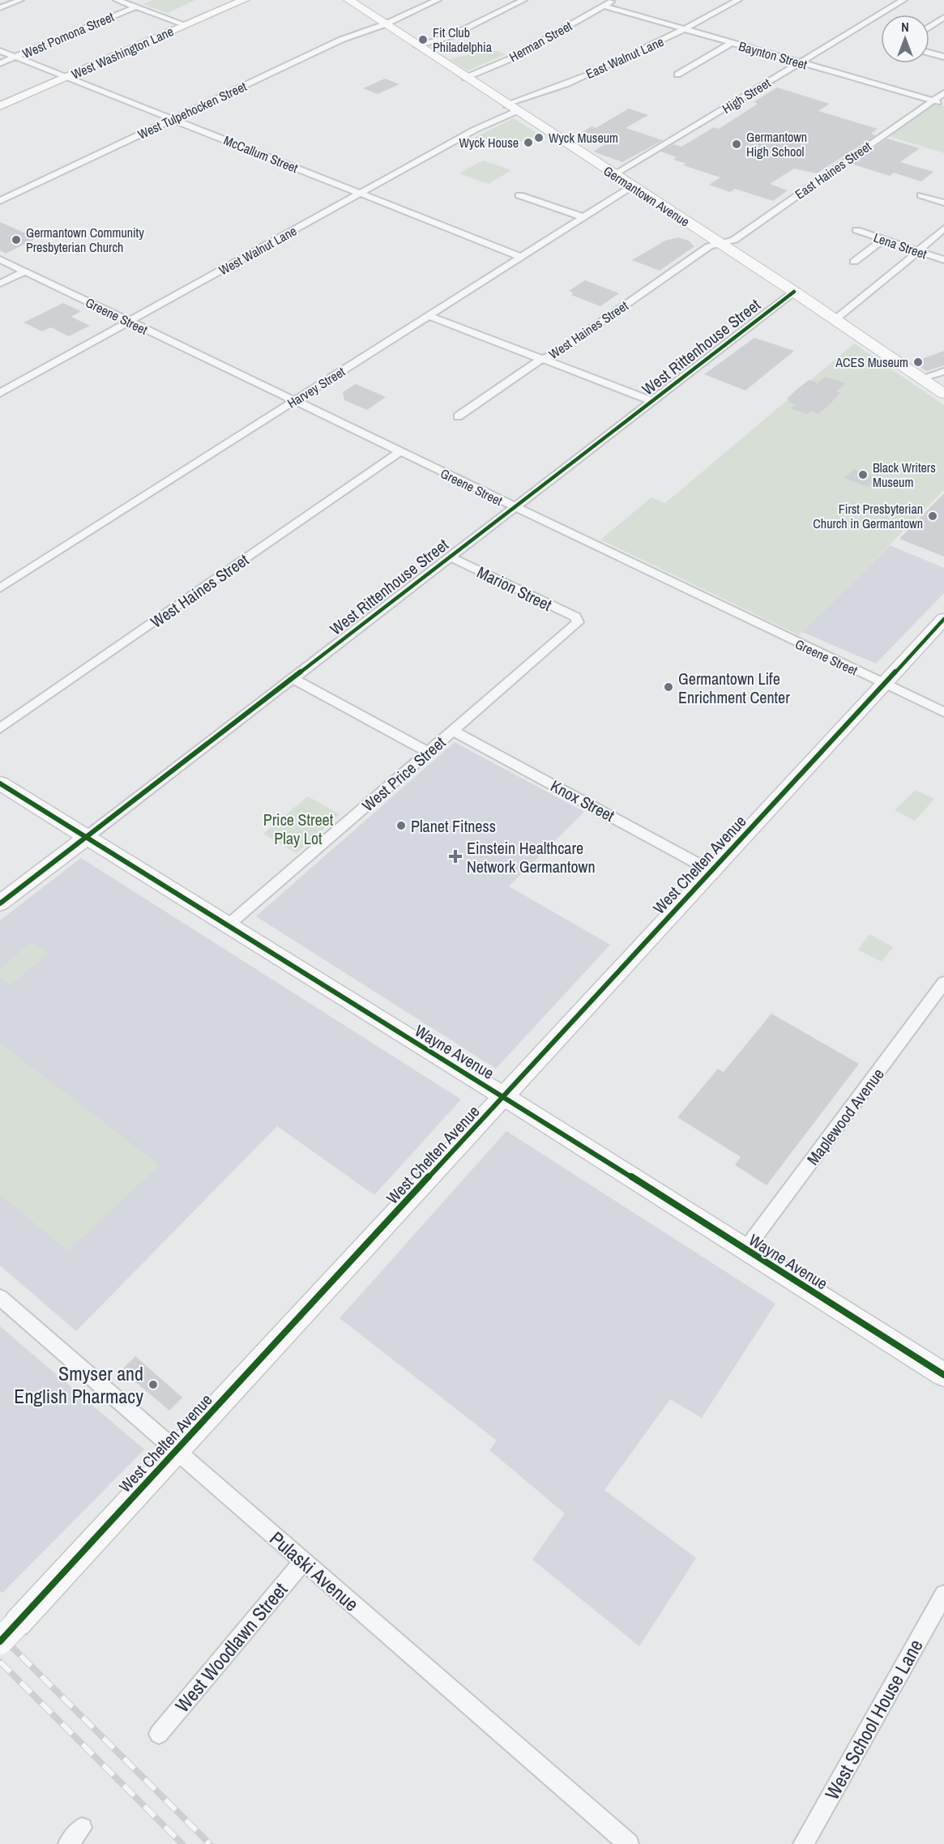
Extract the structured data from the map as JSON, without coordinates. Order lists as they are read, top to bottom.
{
  "streets": {
    "main road": [
      "West Washington Lane",
      "Germantown Avenue",
      "West Rittenhouse Street",
      "West Chelten Avenue",
      "Wayne Avenue"
    ],
    "street": [
      "West Pomona Street",
      "Herman Street",
      "Baynton Street",
      "East Walnut Lane",
      "High Street",
      "West Tulpehocken Street",
      "McCallum Street",
      "East Haines Street",
      "Lena Street",
      "West Walnut Lane",
      "Greene Street",
      "West Haines Street",
      "Harvey Street",
      "Marion Street",
      "West Price Street",
      "Knox Street",
      "Maplewood Avenue",
      "Pulaski Avenue",
      "West Woodlawn Street",
      "West School House Lane"
    ]
  },
  "crossings": [
    ["West Pomona Street", "McCallum Street"],
    ["Herman Street", "Baynton Street"],
    ["Herman Street", "Germantown Avenue"],
    ["West Washington Lane", "McCallum Street"],
    ["Baynton Street", "East Walnut Lane"],
    ["Baynton Street", "High Street"],
    ["Baynton Street", "East Haines Street"],
    ["East Walnut Lane", "Germantown Avenue"],
    ["East Walnut Lane", "West Walnut Lane"],
    ["High Street", "Germantown Avenue"],
    ["West Tulpehocken Street", "McCallum Street"],
    ["West Tulpehocken Street", "Germantown Avenue"],
    ["McCallum Street", "West Walnut Lane"],
    ["McCallum Street", "Harvey Street"],
    ["East Haines Street", "Germantown Avenue"],
    ["East Haines Street", "West Haines Street"],
    ["Germantown Avenue", "West Walnut Lane"],
    ["Germantown Avenue", "West Haines Street"],
    ["Germantown Avenue", "West Rittenhouse Street"],
    ["Germantown Avenue", "Harvey Street"],
    ["West Walnut Lane", "Greene Street"],
    ["Greene Street", "West Haines Street"],
    ["Greene Street", "West Rittenhouse Street"],
    ["Greene Street", "Harvey Street"],
    ["Greene Street", "West Chelten Avenue"],
    ["West Rittenhouse Street", "Marion Street"],
    ["West Rittenhouse Street", "Wayne Avenue"],
    ["Marion Street", "West Price Street"],
    ["West Price Street", "Knox Street"],
    ["West Price Street", "Wayne Avenue"],
    ["Knox Street", "West Chelten Avenue"],
    ["West Chelten Avenue", "Wayne Avenue"],
    ["West Chelten Avenue", "Pulaski Avenue"],
    ["Wayne Avenue", "Maplewood Avenue"],
    ["Pulaski Avenue", "West Woodlawn Street"]
  ],
  "parks": ["Price Street Play Lot"],
  "places": {
    "other": [
      "Fit Club Philadelphia",
      "Wyck Museum",
      "Wyck House",
      "Germantown High School",
      "Germantown Community Presbyterian Church",
      "ACES Museum",
      "Black Writers Museum",
      "First Presbyterian Church in Germantown",
      "Germantown Life Enrichment Center",
      "Planet Fitness",
      "Smyser and English Pharmacy"
    ],
    "health": ["Einstein Healthcare Network Germantown"]
  },
  "north": "top"
}
